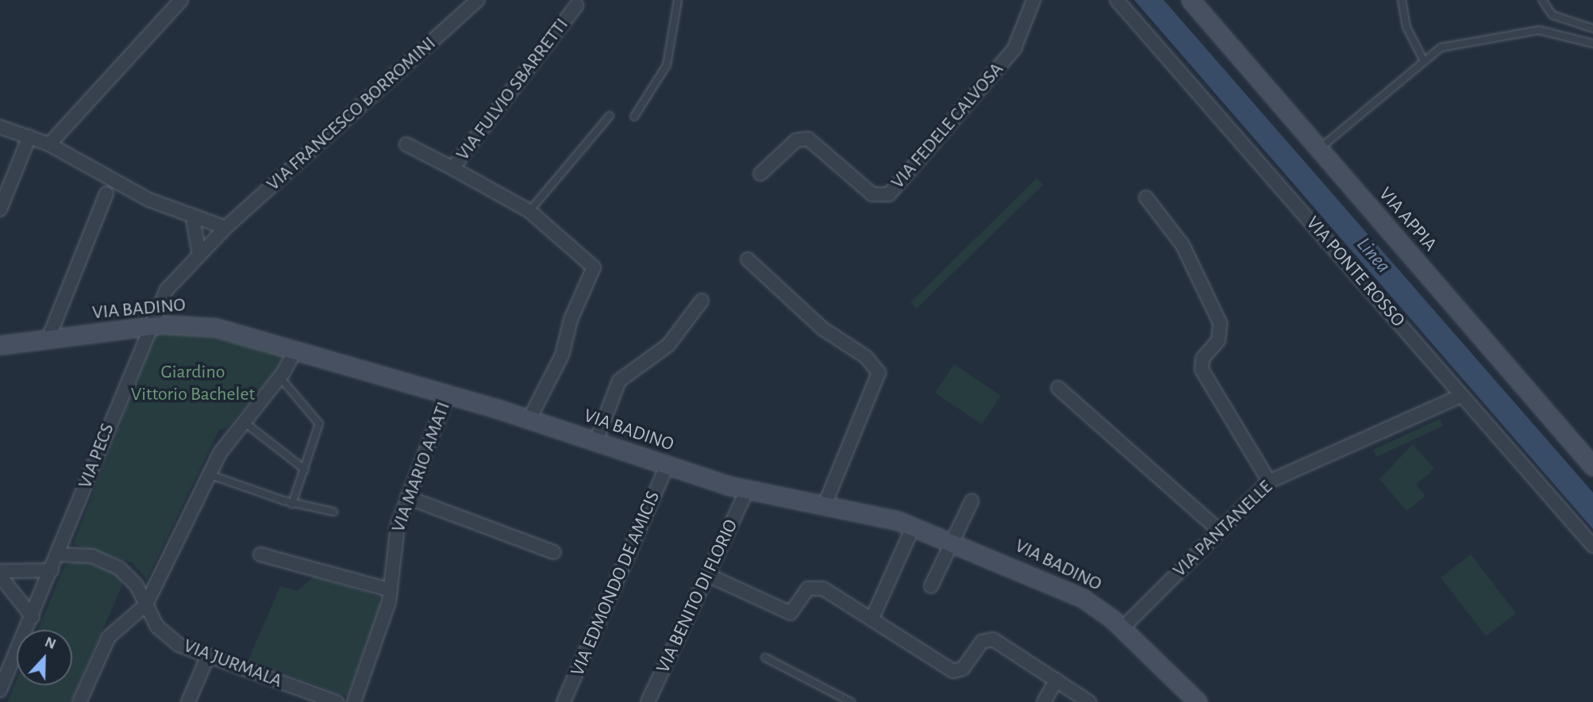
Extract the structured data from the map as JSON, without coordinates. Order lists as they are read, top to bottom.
{
  "streets": {
    "street": [
      "VIA FULVIO SBARRETTI",
      "VIA FRANCESCO BORROMINI",
      "VIA FEDELE CALVOSA",
      "VIA APPIA",
      "VIA PONTE ROSSO",
      "VIA BADINO",
      "VIA PECS",
      "VIA MARIO AMATI",
      "VIA PANTANELLE",
      "VIA EDMONDO DE AMICIS",
      "VIA BENITO DI FLORIO",
      "VIA JURMALA"
    ]
  },
  "crossings": [
    ["VIA FULVIO SBARRETTI", "VIA BADINO"],
    ["VIA FRANCESCO BORROMINI", "VIA PECS"],
    ["VIA PONTE ROSSO", "VIA PANTANELLE"],
    ["VIA BADINO", "VIA PECS"],
    ["VIA BADINO", "VIA MARIO AMATI"],
    ["VIA BADINO", "VIA PANTANELLE"],
    ["VIA BADINO", "VIA EDMONDO DE AMICIS"],
    ["VIA BADINO", "VIA BENITO DI FLORIO"]
  ],
  "water": ["Linea"],
  "parks": ["Giardino Vittorio Bachelet"],
  "north": "top"
}
